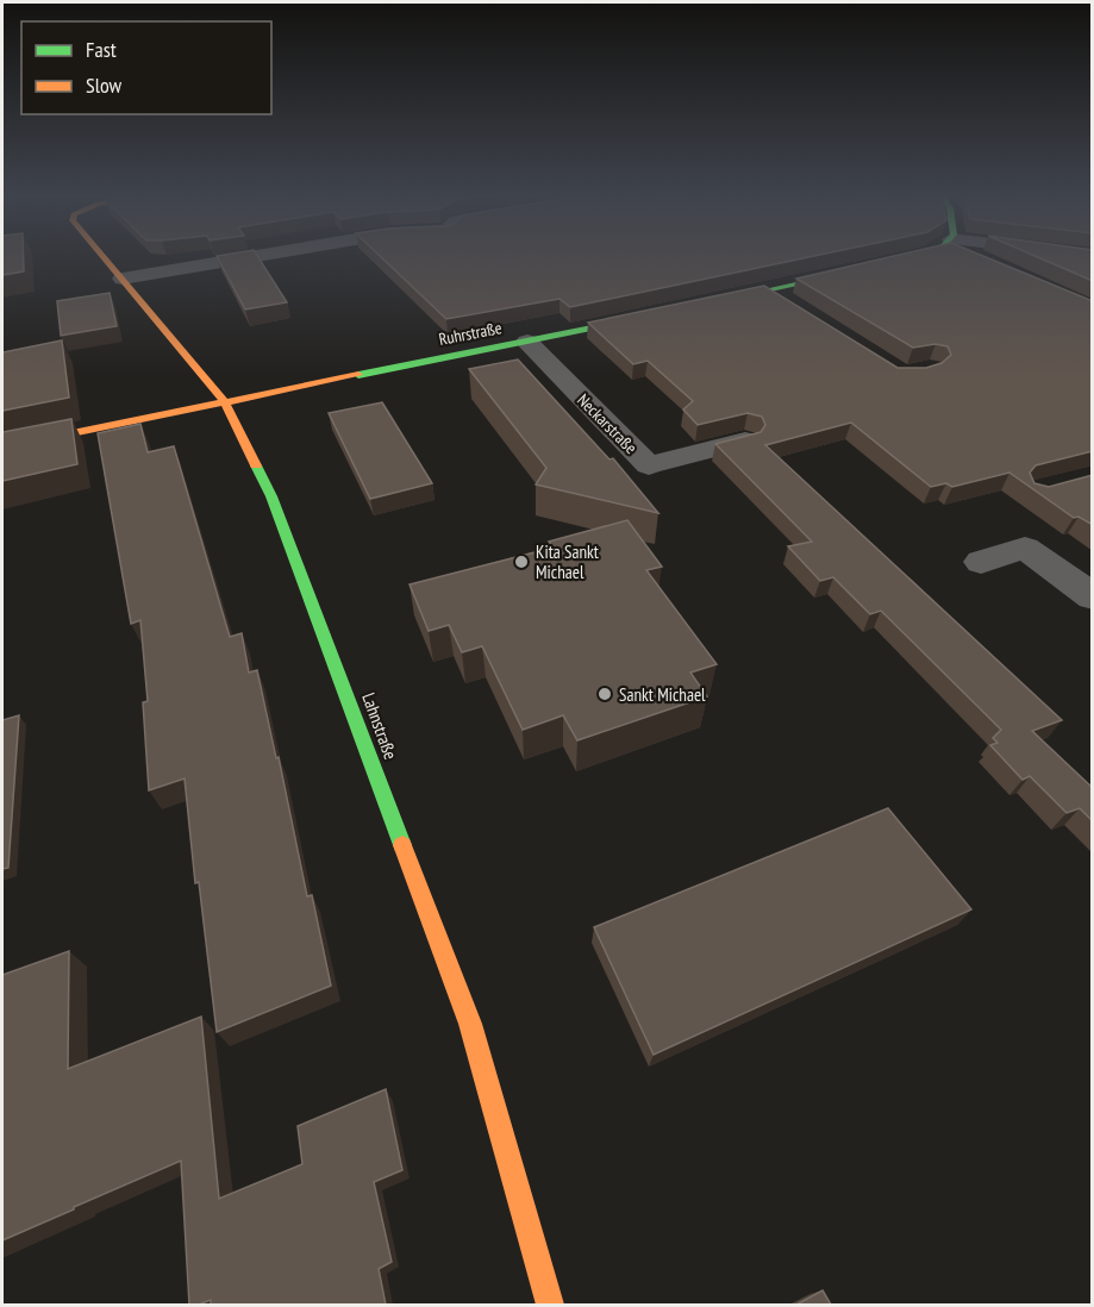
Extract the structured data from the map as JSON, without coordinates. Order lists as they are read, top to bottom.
{
  "streets": {
    "street": ["Ruhrstraße", "Neckarstraße", "Lahnstraße"]
  },
  "crossings": [
    ["Ruhrstraße", "Neckarstraße"],
    ["Ruhrstraße", "Lahnstraße"]
  ],
  "places": ["Kita Sankt Michael", "Sankt Michael"],
  "legend": ["Fast", "Slow"]
}
